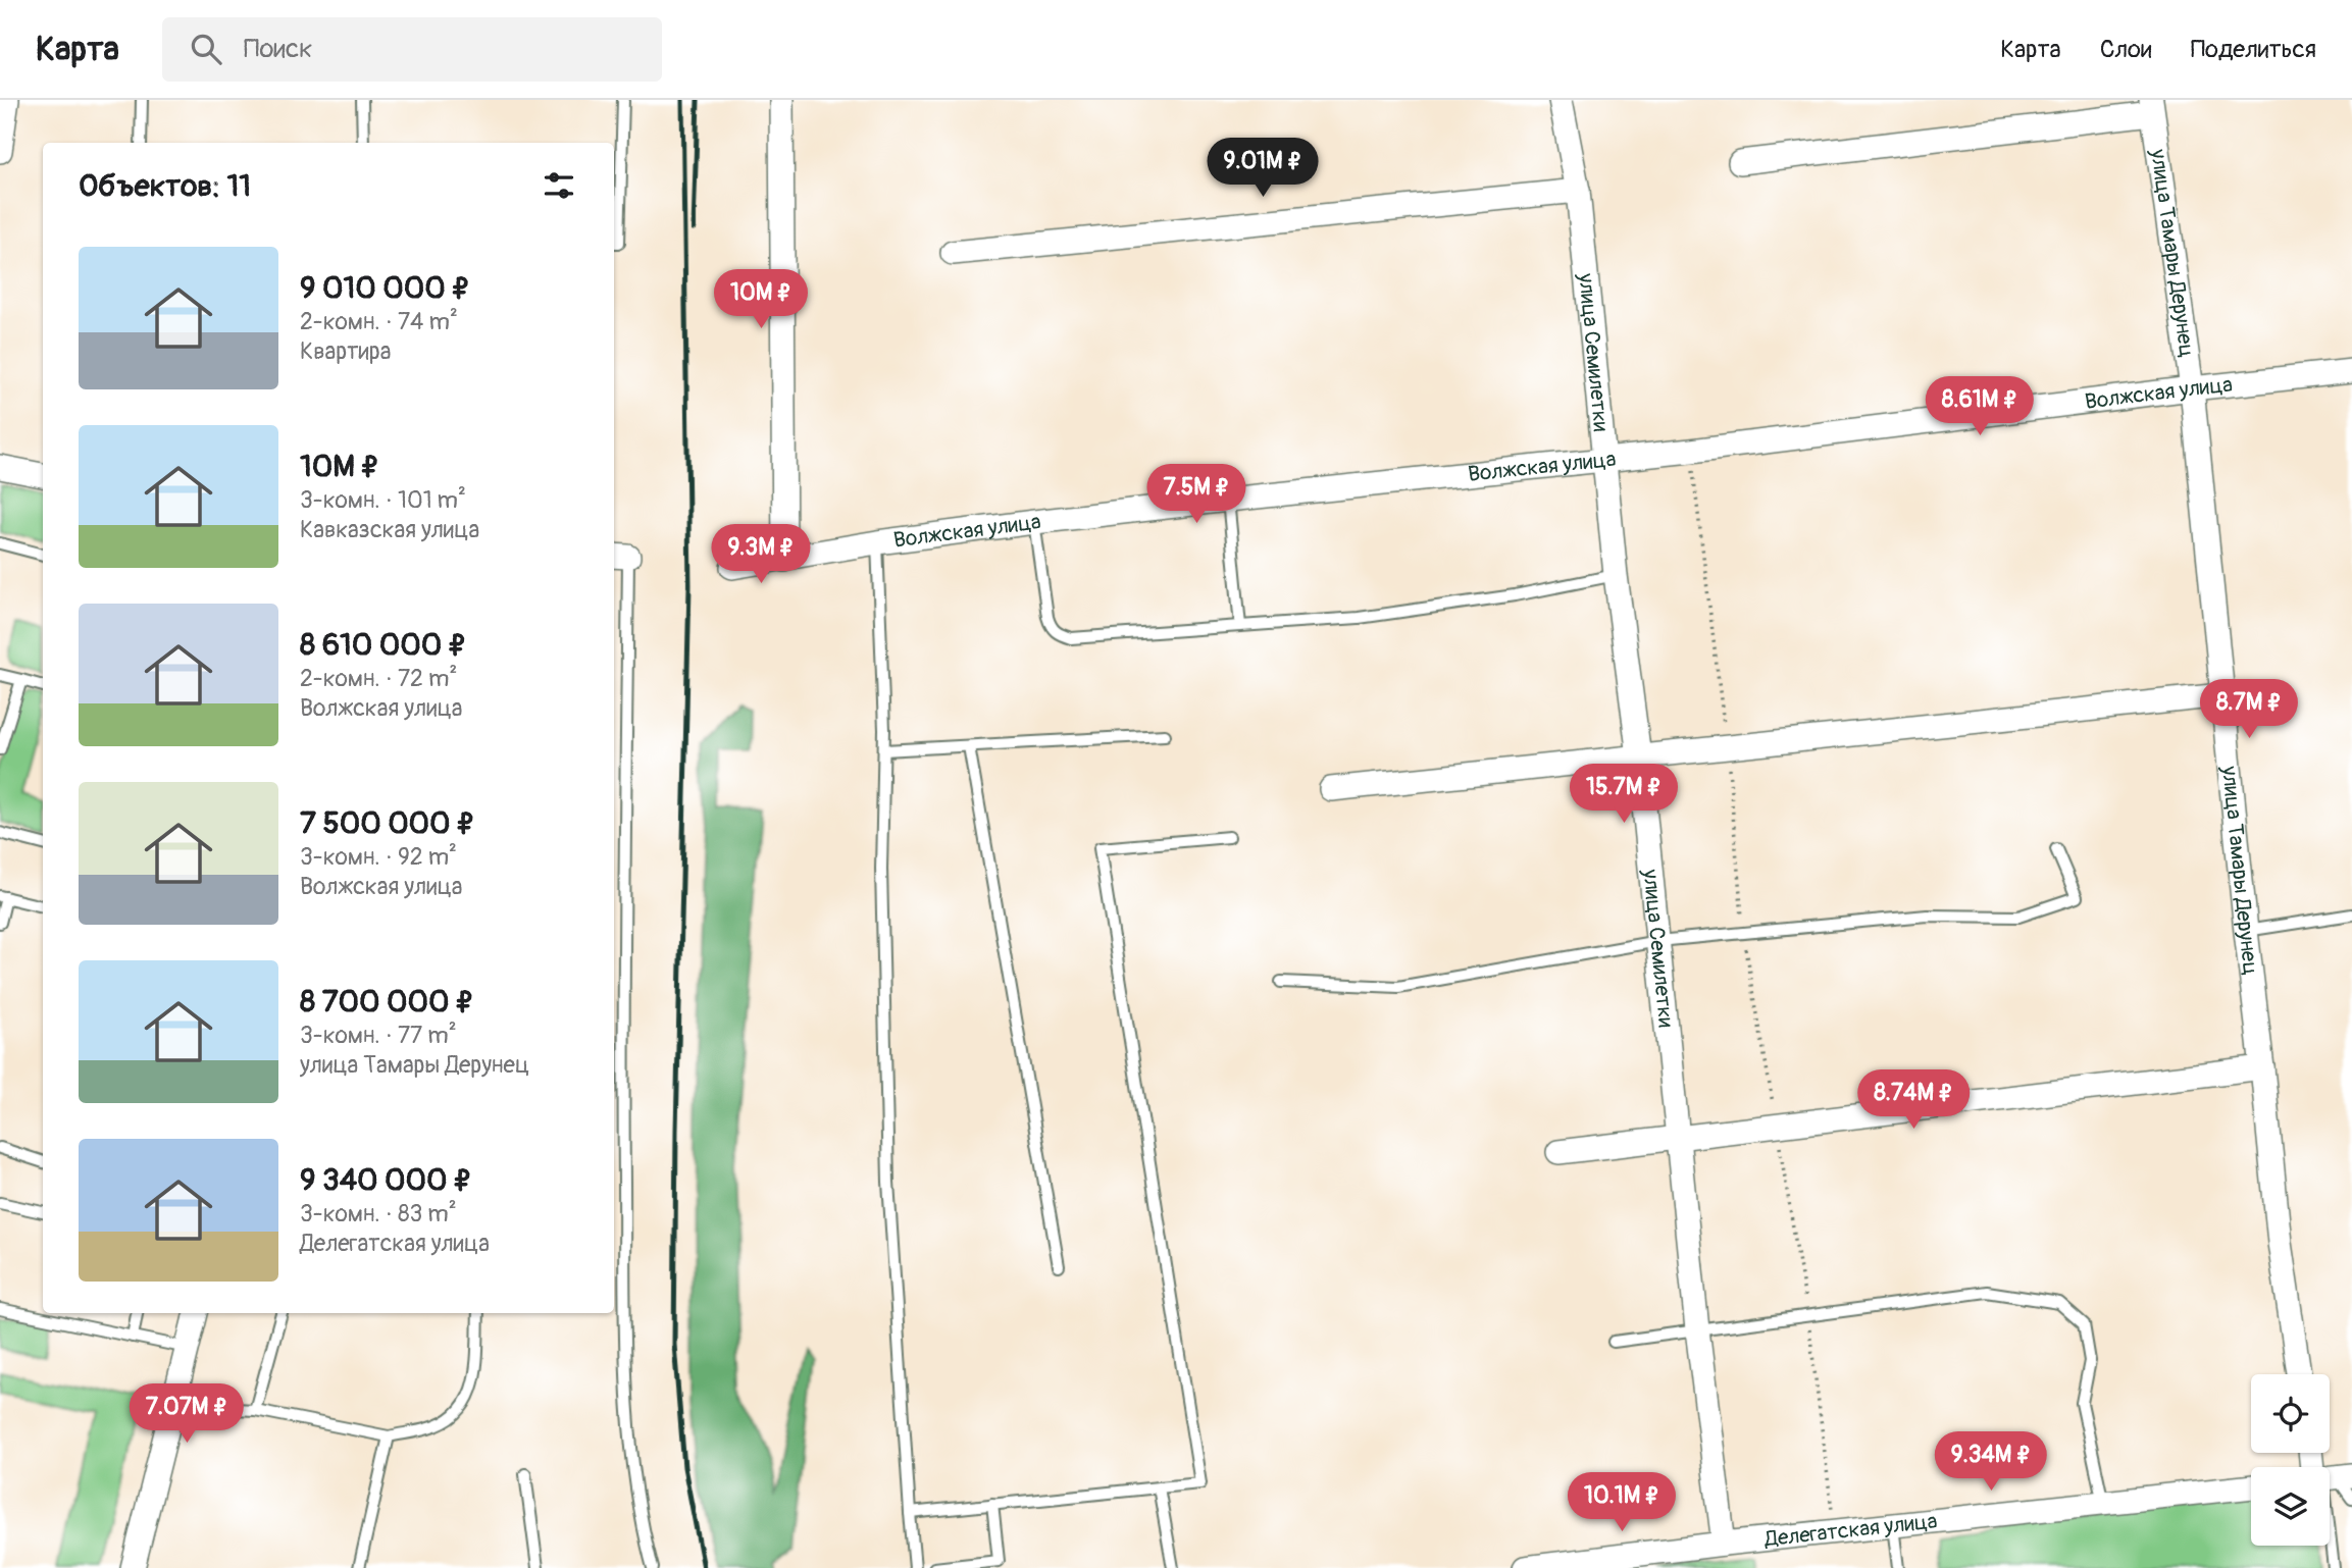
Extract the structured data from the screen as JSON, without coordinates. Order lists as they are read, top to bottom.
{
  "streets": {
    "street": [
      "улица Тамары Дерунец",
      "улица Семилетки",
      "Волжская улица",
      "Делегатская улица"
    ]
  },
  "crossings": [
    ["улица Тамары Дерунец", "Волжская улица"],
    ["улица Семилетки", "Волжская улица"],
    ["улица Семилетки", "Делегатская улица"]
  ],
  "page": {
    "header": "Карта",
    "search": "Поиск",
    "nav": ["Карта", "Слои", "Поделиться"],
    "price": [
      "9.01M ₽",
      "10M ₽",
      "8.61M ₽",
      "7.5M ₽",
      "9.3M ₽",
      "8.7M ₽",
      "15.7M ₽",
      "8.74M ₽",
      "7.07M ₽",
      "9.34M ₽",
      "10.1M ₽"
    ],
    "heading": "Объектов: 11",
    "list": [
      {
        "name": "9 010 000 ₽",
        "note": "2-комн. · 74 m² · Квартира"
      },
      {
        "name": "10M ₽",
        "note": "3-комн. · 101 m² · Кавказская улица"
      },
      {
        "name": "8 610 000 ₽",
        "note": "2-комн. · 72 m² · Волжская улица"
      },
      {
        "name": "7 500 000 ₽",
        "note": "3-комн. · 92 m² · Волжская улица"
      },
      {
        "name": "8 700 000 ₽",
        "note": "3-комн. · 77 m² · улица Тамары Дерунец"
      },
      {
        "name": "9 340 000 ₽",
        "note": "3-комн. · 83 m² · Делегатская улица"
      }
    ]
  }
}
